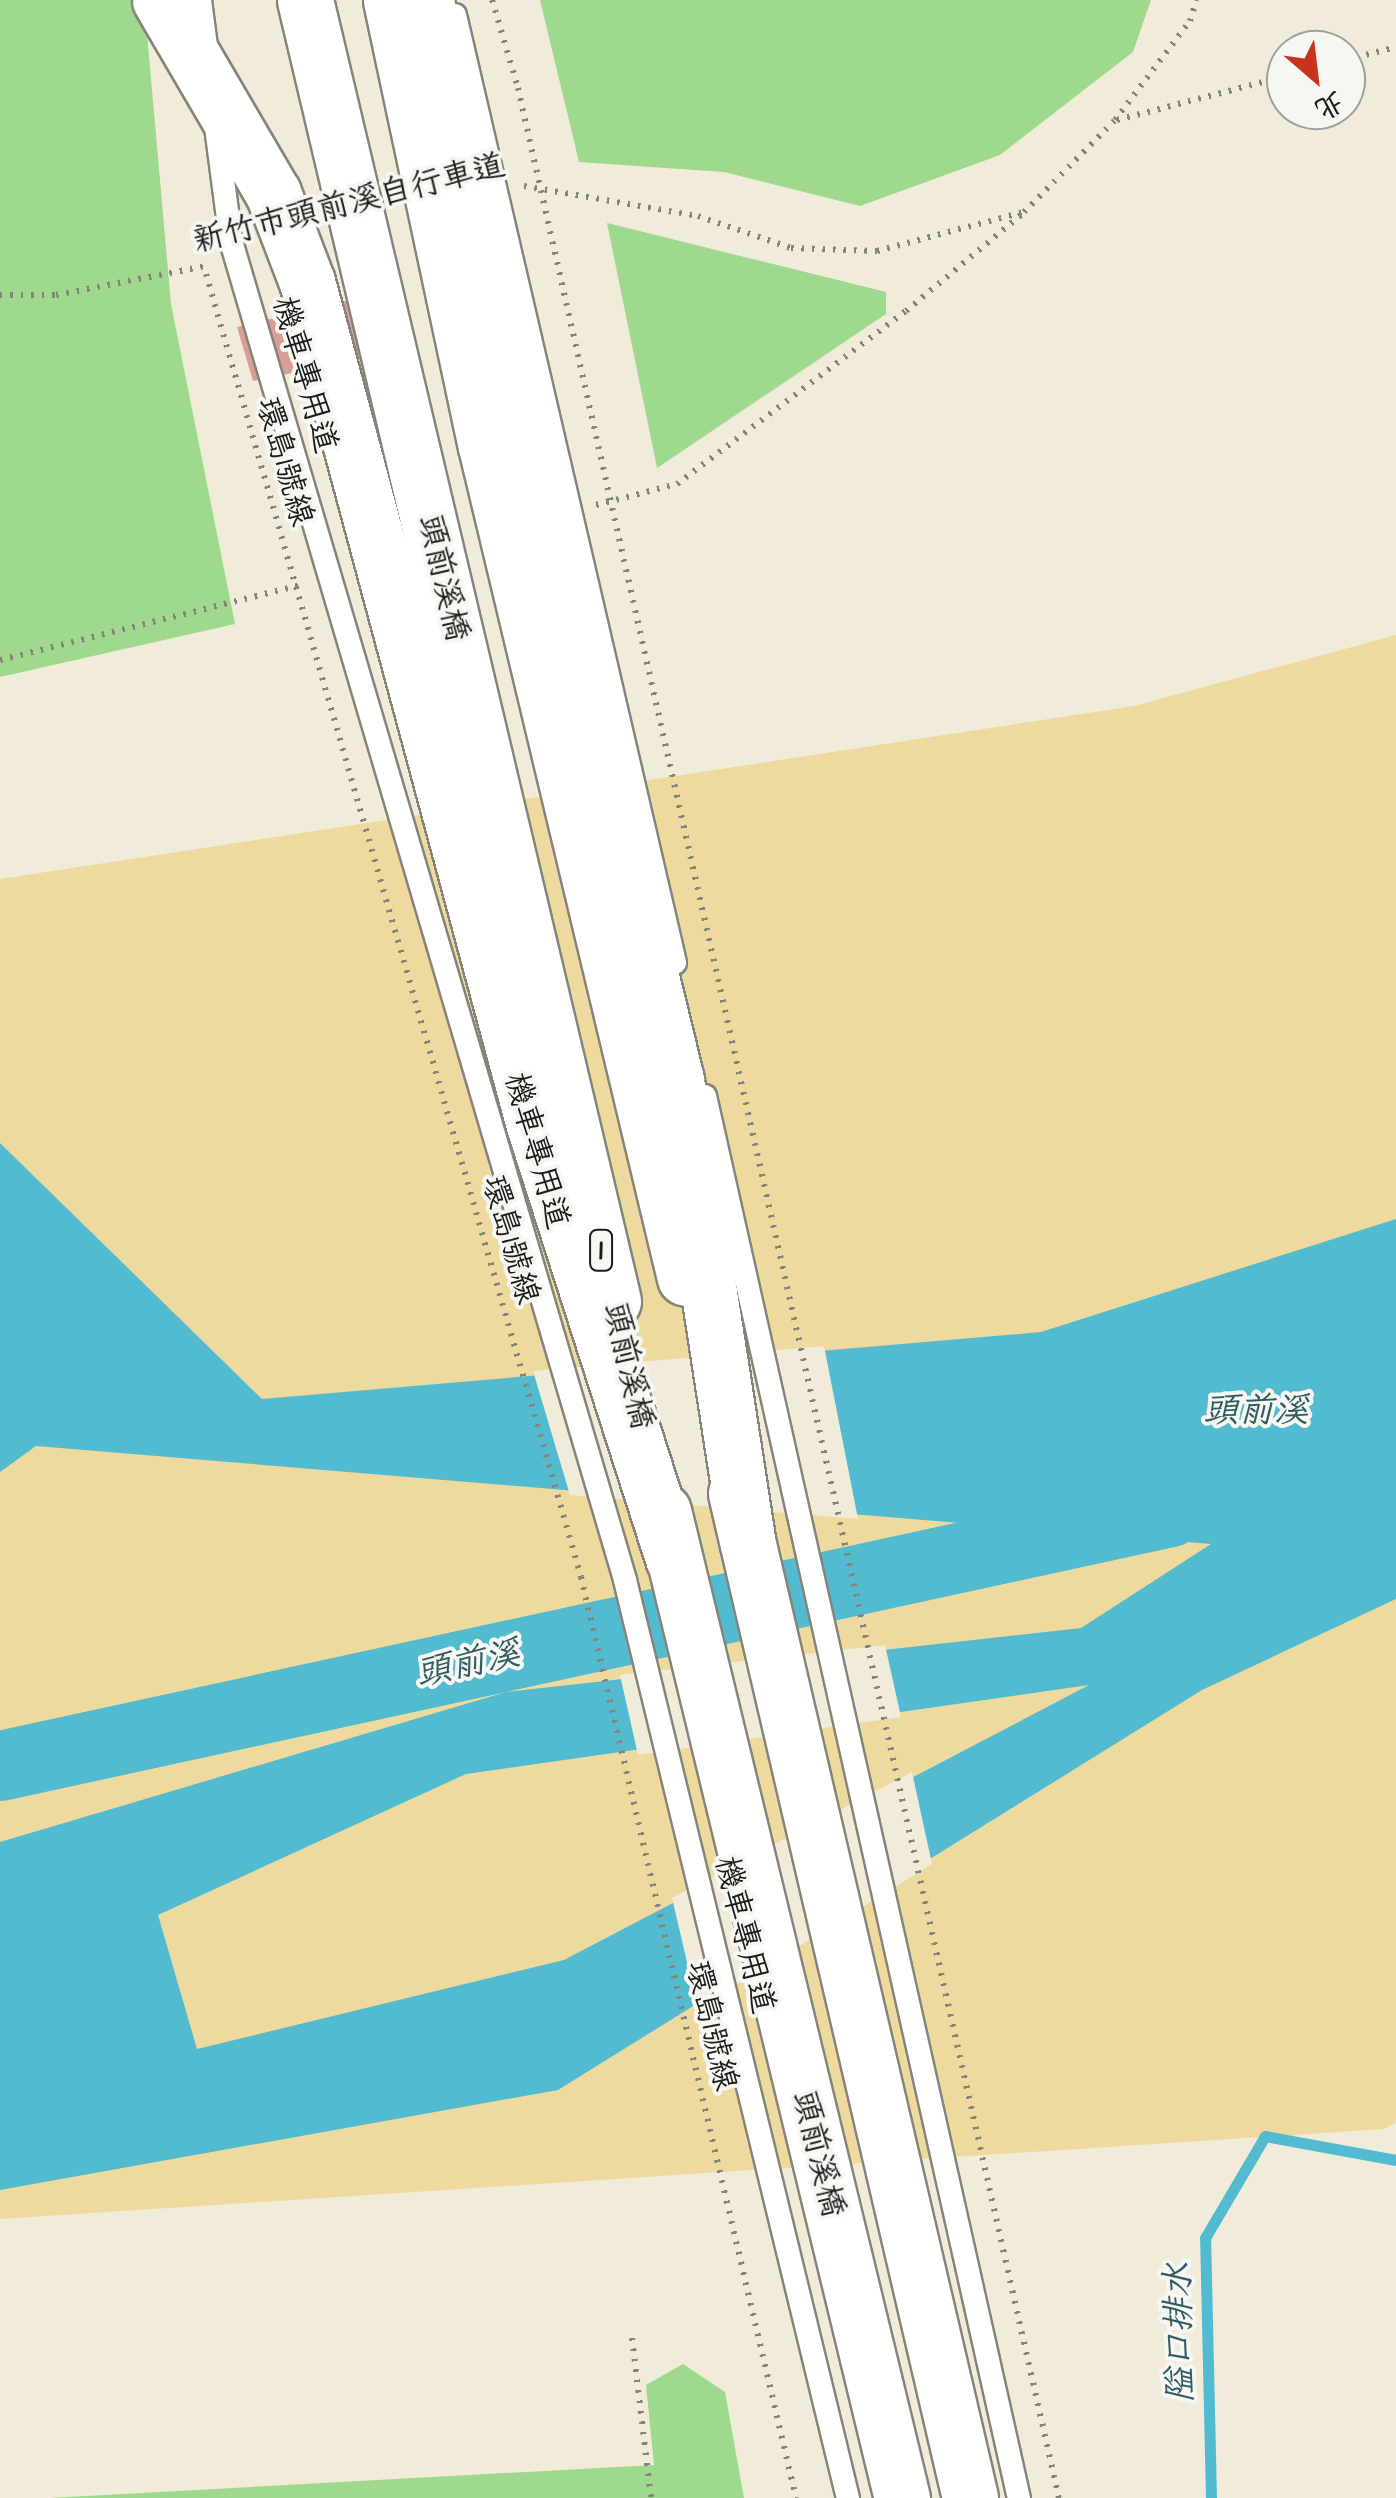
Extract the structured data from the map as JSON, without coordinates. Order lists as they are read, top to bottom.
{
  "streets": {
    "main road": ["頭前溪橋", "1"],
    "lane": ["機車專用道"],
    "path": ["新竹市頭前溪自行車道", "環島1號線"]
  },
  "water": ["頭前溪", "隘口排水"],
  "north": "bottom right"
}
